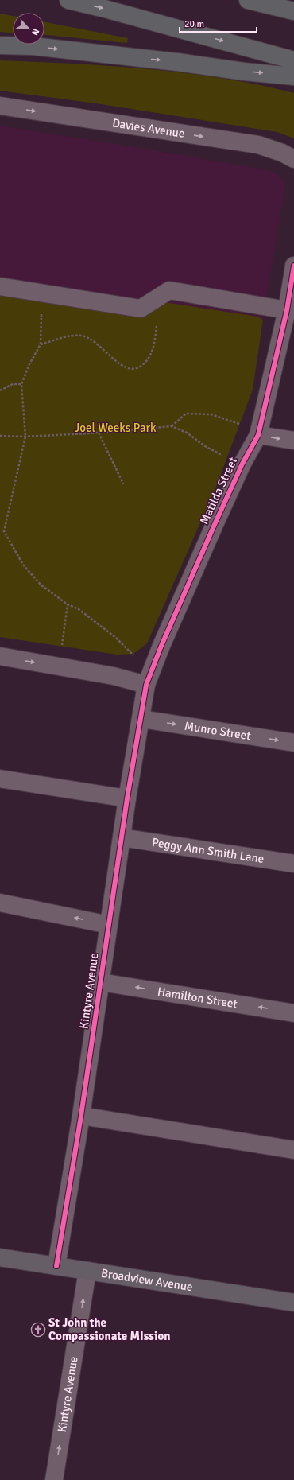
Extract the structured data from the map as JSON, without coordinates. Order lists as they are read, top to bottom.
{
  "streets": {
    "main road": ["Broadview Avenue"],
    "street": [
      "Davies Avenue",
      "Matilda Street",
      "Munro Street",
      "Peggy Ann Smith Lane",
      "Kintyre Avenue",
      "Hamilton Street"
    ]
  },
  "crossings": [
    ["Matilda Street", "Munro Street"],
    ["Matilda Street", "Kintyre Avenue"],
    ["Munro Street", "Kintyre Avenue"],
    ["Peggy Ann Smith Lane", "Kintyre Avenue"],
    ["Kintyre Avenue", "Hamilton Street"],
    ["Kintyre Avenue", "Broadview Avenue"]
  ],
  "one_way": ["Davies Avenue", "Munro Street"],
  "parks": ["Joel Weeks Park"],
  "places": {
    "church": ["St John the Compassionate MIssion"]
  },
  "scale_bar": "20 m",
  "north": "bottom right"
}
